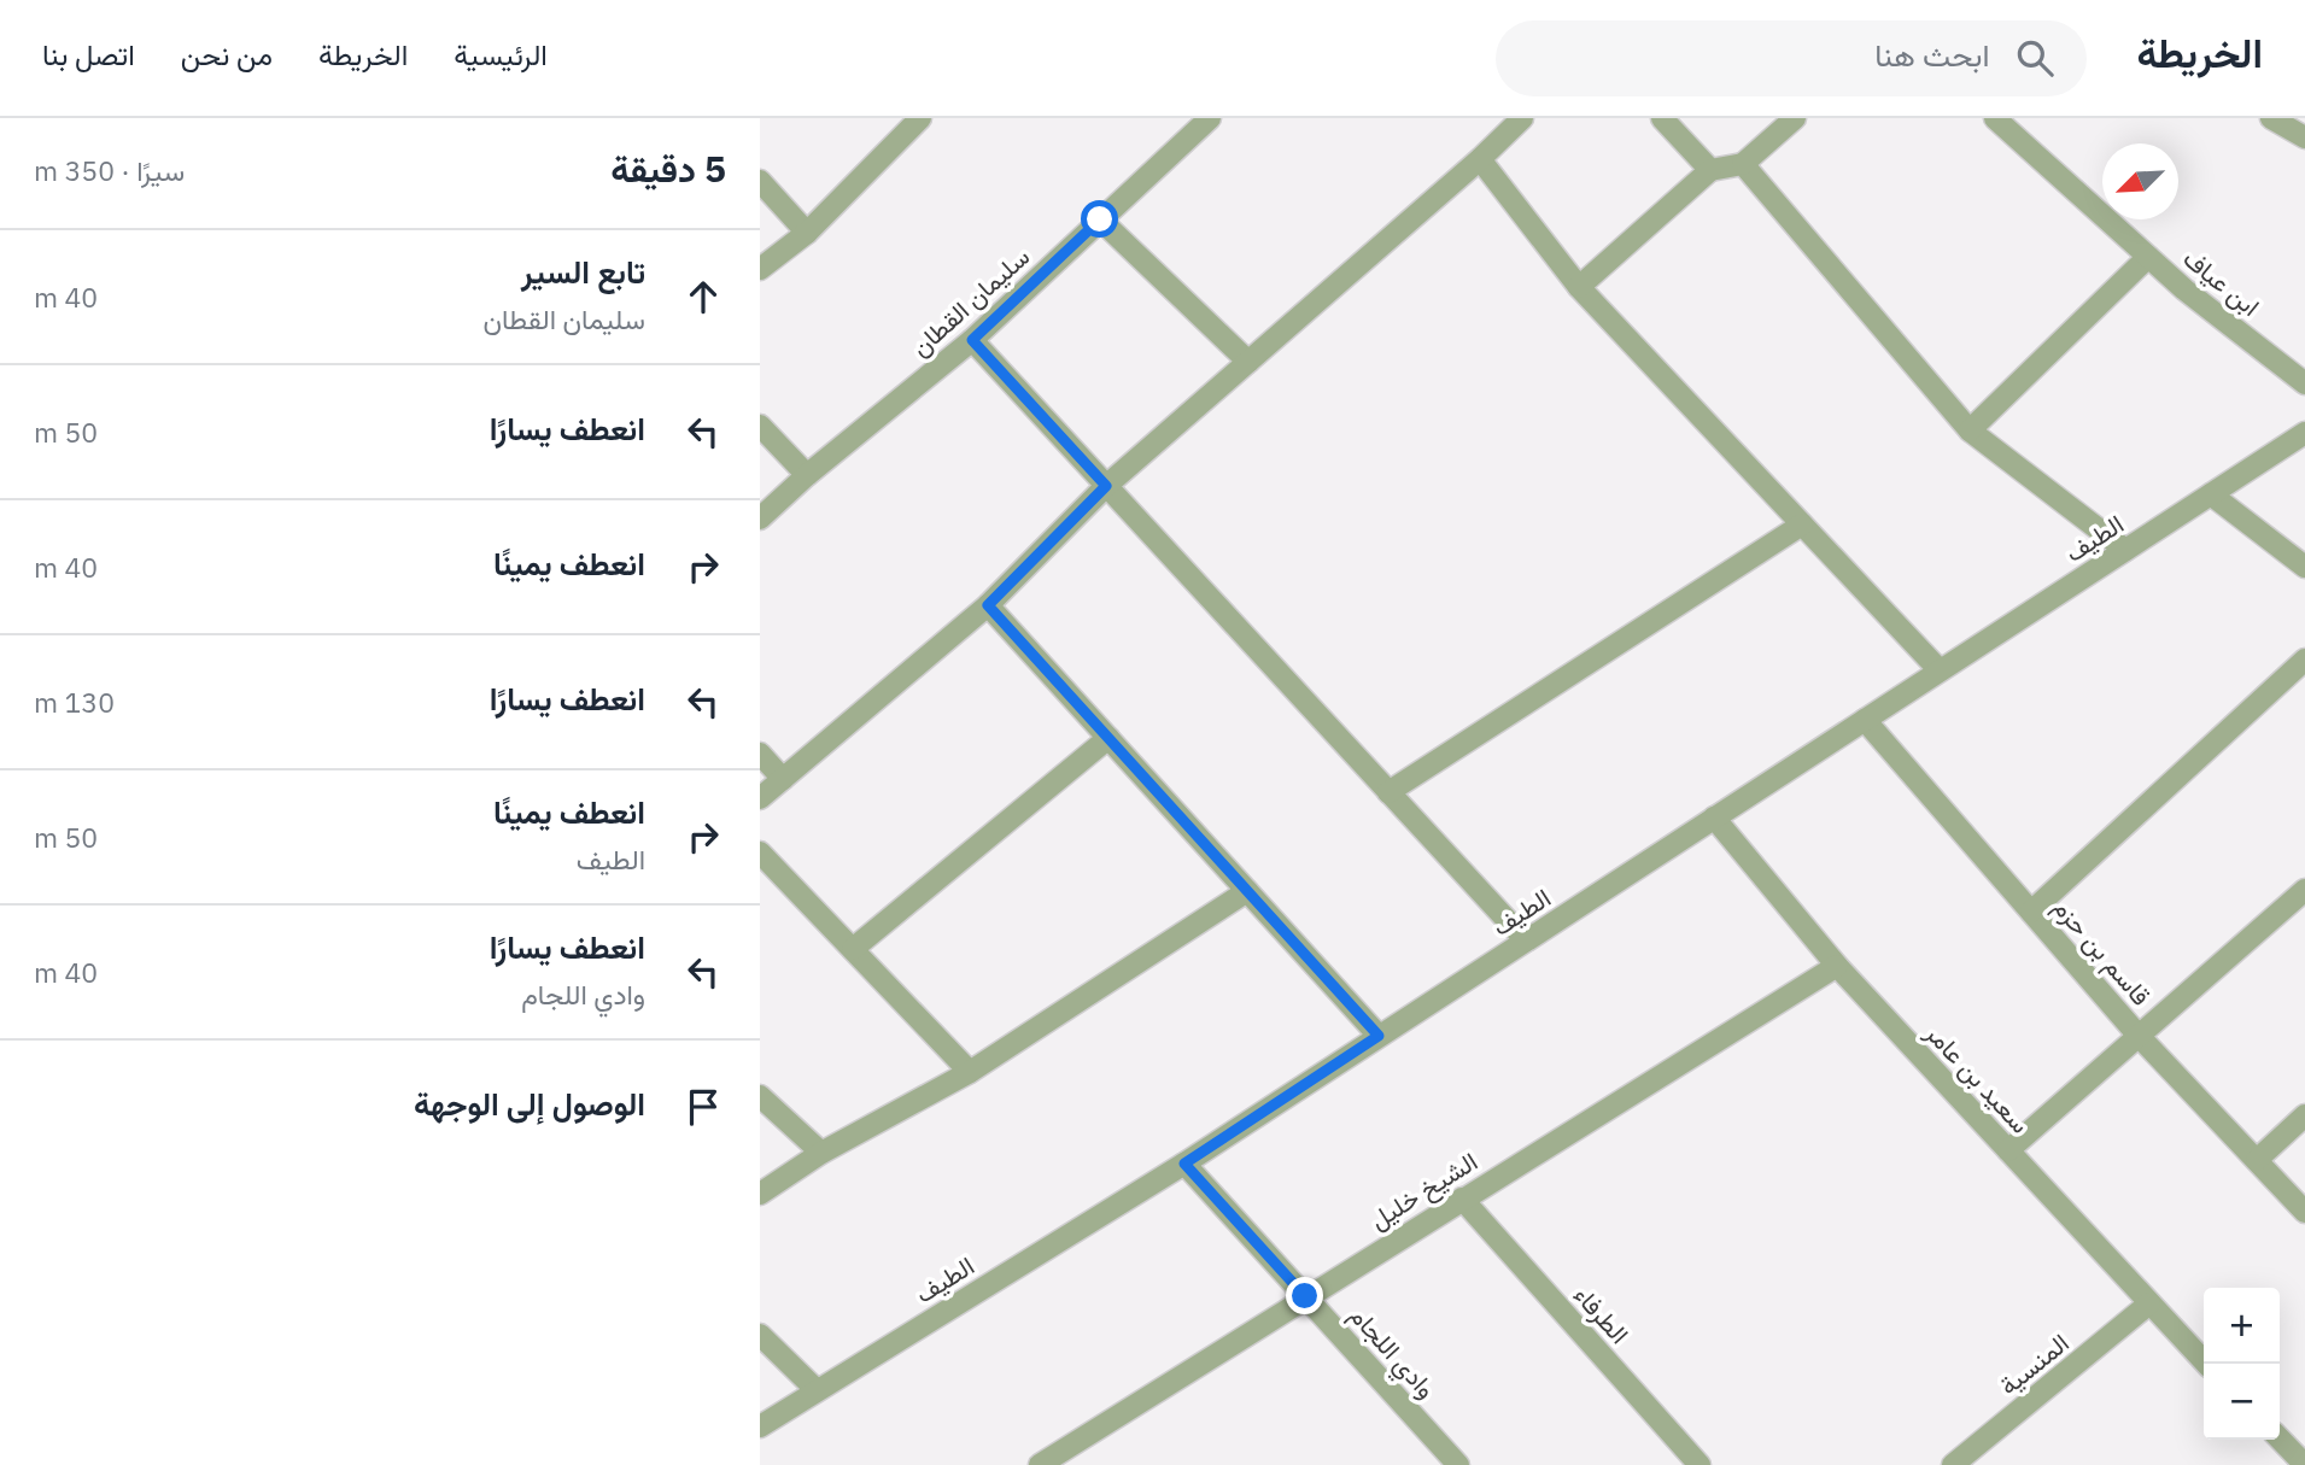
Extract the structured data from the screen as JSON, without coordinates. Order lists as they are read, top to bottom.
{
  "streets": {
    "street": [
      "ابن عياف",
      "سليمان القطان",
      "الطيف",
      "قاسم بن حزم",
      "سعيد بن عامر",
      "الشيخ خليل",
      "الطرفاء",
      "وادي اللجام",
      "المنسية"
    ]
  },
  "crossings": [
    ["الطيف", "قاسم بن حزم"],
    ["الطيف", "سعيد بن عامر"],
    ["الطيف", "وادي اللجام"],
    ["سعيد بن عامر", "الشيخ خليل"],
    ["سعيد بن عامر", "المنسية"],
    ["الشيخ خليل", "الطرفاء"],
    ["الشيخ خليل", "وادي اللجام"]
  ],
  "north": "bottom left",
  "page": {
    "header": "الخريطة",
    "search": "ابحث هنا",
    "nav": [
      "الرئيسية",
      "الخريطة",
      "من نحن",
      "اتصل بنا"
    ],
    "heading": ["5 دقيقة", "سيرًا · 350 m"],
    "list": [
      ["تابع السير", "سليمان القطان", "40 m"],
      ["انعطف يسارًا", "50 m"],
      ["انعطف يمينًا", "40 m"],
      ["انعطف يسارًا", "130 m"],
      ["انعطف يمينًا", "الطيف", "50 m"],
      ["انعطف يسارًا", "وادي اللجام", "40 m"],
      "الوصول إلى الوجهة"
    ],
    "map_buttons": ["+", "−"]
  }
}
